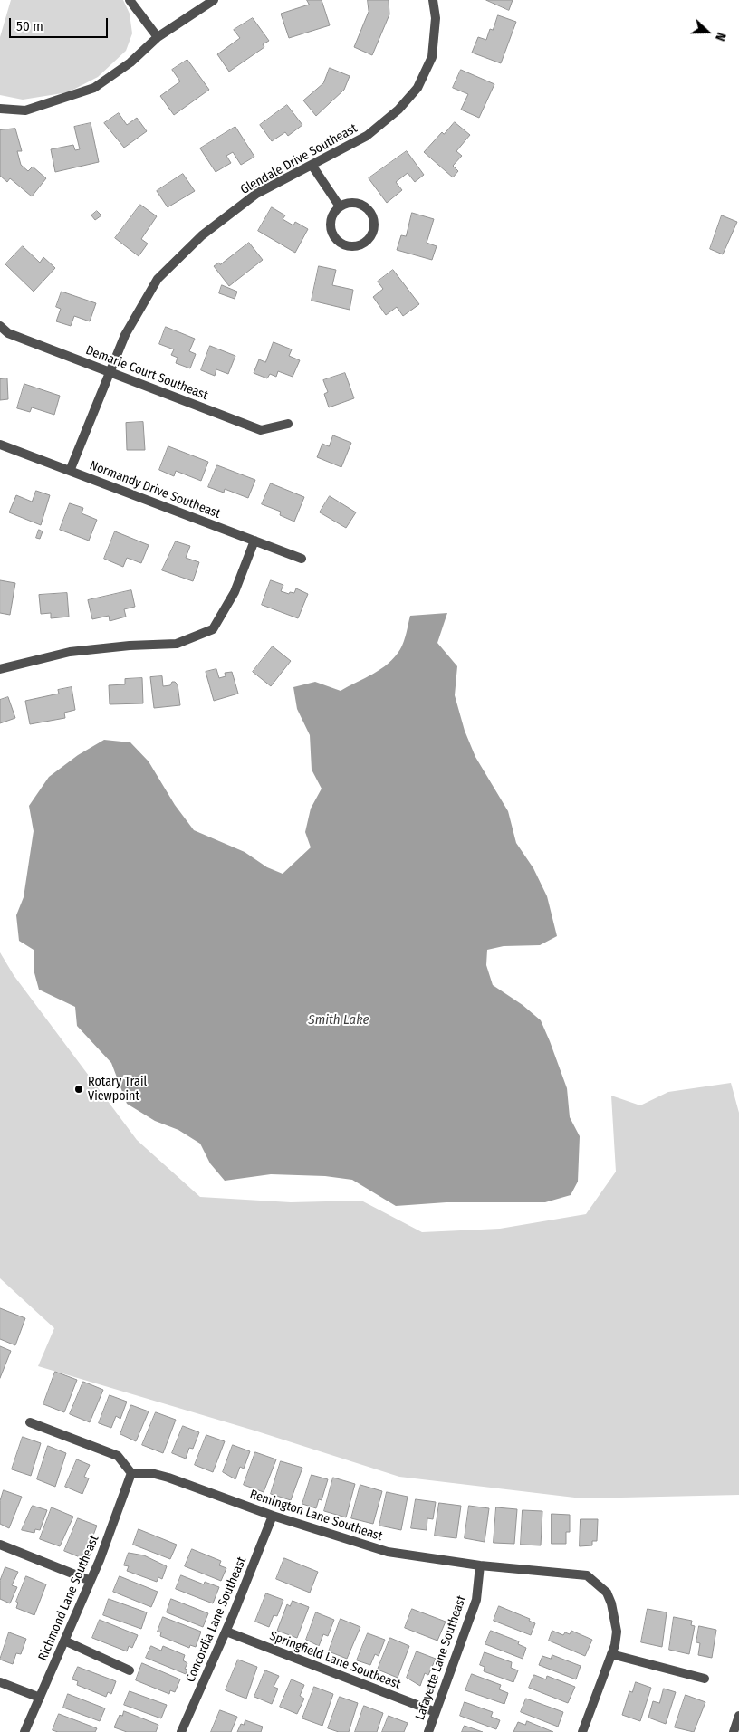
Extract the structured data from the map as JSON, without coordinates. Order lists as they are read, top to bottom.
{
  "streets": {
    "street": [
      "Glendale Drive Southeast",
      "Demarie Court Southeast",
      "Normandy Drive Southeast",
      "Remington Lane Southeast",
      "Richmond Lane Southeast",
      "Concordia Lane Southeast",
      "Lafayette Lane Southeast",
      "Springfield Lane Southeast"
    ]
  },
  "crossings": [
    ["Glendale Drive Southeast", "Demarie Court Southeast"],
    ["Glendale Drive Southeast", "Normandy Drive Southeast"],
    ["Remington Lane Southeast", "Richmond Lane Southeast"],
    ["Remington Lane Southeast", "Concordia Lane Southeast"],
    ["Remington Lane Southeast", "Lafayette Lane Southeast"],
    ["Concordia Lane Southeast", "Springfield Lane Southeast"],
    ["Lafayette Lane Southeast", "Springfield Lane Southeast"]
  ],
  "water": ["Smith Lake"],
  "places": ["Rotary Trail Viewpoint"],
  "scale_bar": "50 m",
  "north": "right"
}
